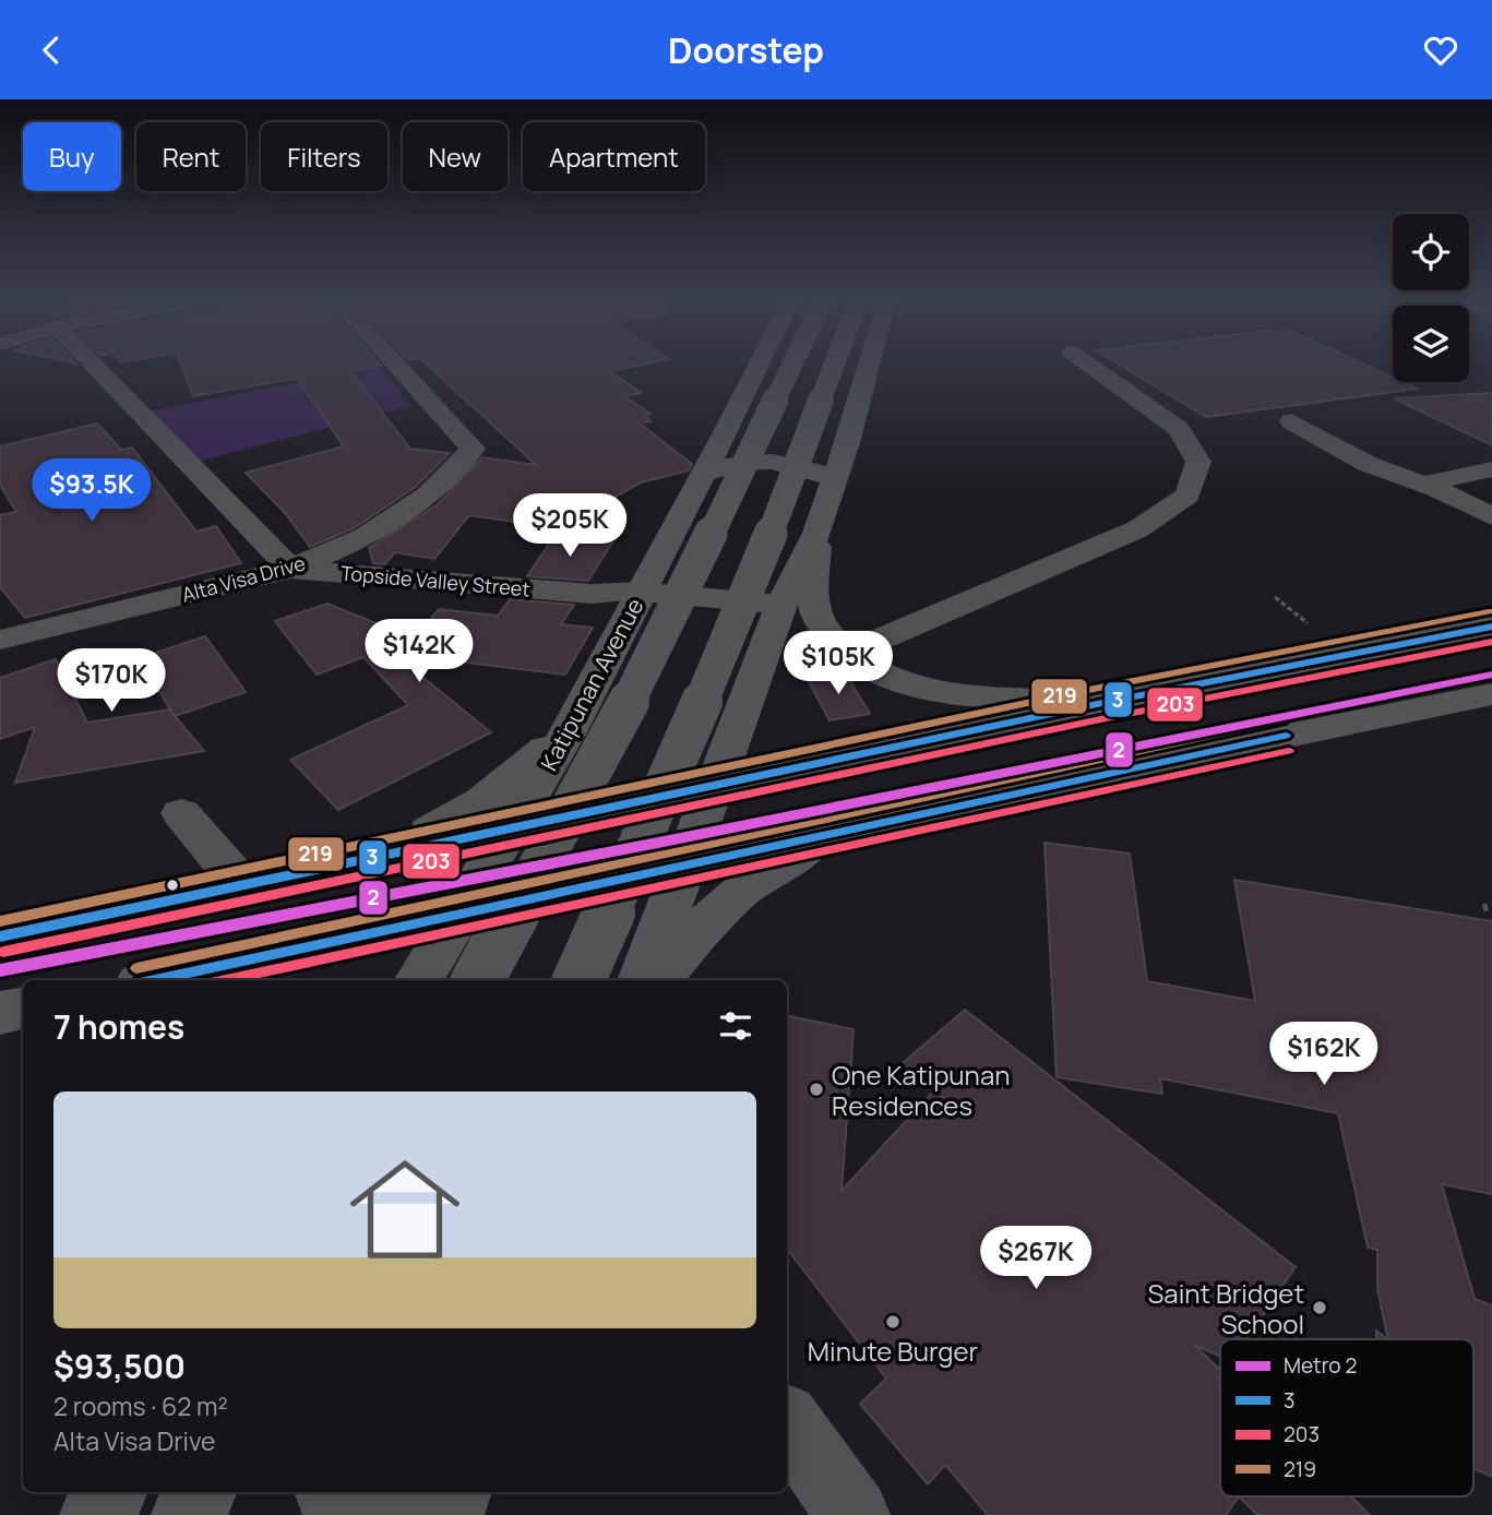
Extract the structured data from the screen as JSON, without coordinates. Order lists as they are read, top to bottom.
{
  "streets": {
    "main road": ["Katipunan Avenue"],
    "street": ["Alta Visa Drive", "Topside Valley Street"]
  },
  "crossings": [
    ["Alta Visa Drive", "Topside Valley Street"],
    ["Topside Valley Street", "Katipunan Avenue"]
  ],
  "places": ["One Katipunan Residences", "Saint Bridget School", "Minute Burger"],
  "lines": [
    "transit line 219",
    "transit line 3",
    "transit line 203",
    "metro line 2"
  ],
  "legend": [
    "Metro 2",
    "3",
    "203",
    "219"
  ],
  "page": {
    "header": "Doorstep",
    "chip": [
      "Buy",
      "Rent",
      "Filters",
      "New",
      "Apartment"
    ],
    "price": [
      "$93.5K",
      "$205K",
      "$142K",
      "$105K",
      "$170K",
      "$162K",
      "$267K"
    ],
    "heading": "7 homes",
    "list": [
      {
        "name": "$93,500",
        "note": "2 rooms · 62 m² · Alta Visa Drive"
      }
    ]
  }
}
